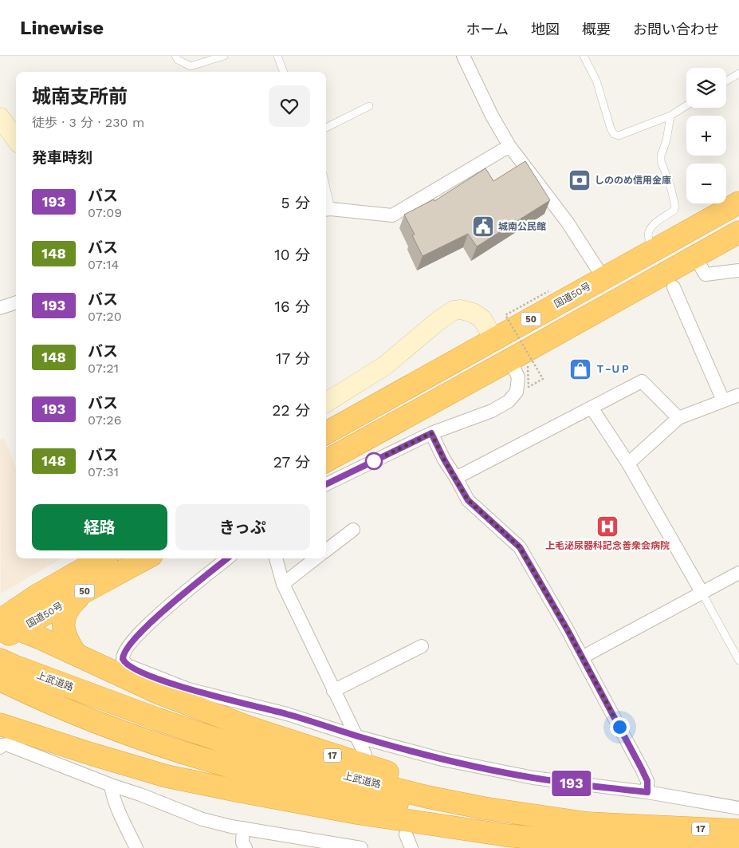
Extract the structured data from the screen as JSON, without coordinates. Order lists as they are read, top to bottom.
{
  "streets": {
    "highway": [
      "国道50号",
      "50",
      "上武道路",
      "17"
    ]
  },
  "crossings": [
    ["国道50号", "17"],
    ["上武道路", "17"]
  ],
  "places": {
    "bank": ["しののめ信用金庫"],
    "public building": ["城南公民館"],
    "shop": ["Ｔ−ＵＰ"],
    "hospital": ["上毛泌尿器科記念善衆会病院"]
  },
  "lines": ["bus line 193"],
  "page": {
    "header": "Linewise",
    "nav": [
      "ホーム",
      "地図",
      "概要",
      "お問い合わせ"
    ],
    "on_map": "193",
    "map_buttons": ["+", "−"],
    "heading": [
      ["城南支所前", "徒歩 · 3 分 · 230 m"],
      "発車時刻"
    ],
    "list": [
      {
        "mark": "193",
        "name": "バス",
        "note": "07:09",
        "value": "5 分"
      },
      {
        "mark": "148",
        "name": "バス",
        "note": "07:14",
        "value": "10 分"
      },
      {
        "mark": "193",
        "name": "バス",
        "note": "07:20",
        "value": "16 分"
      },
      {
        "mark": "148",
        "name": "バス",
        "note": "07:21",
        "value": "17 分"
      },
      {
        "mark": "193",
        "name": "バス",
        "note": "07:26",
        "value": "22 分"
      },
      {
        "mark": "148",
        "name": "バス",
        "note": "07:31",
        "value": "27 分"
      }
    ],
    "buttons": ["経路", "きっぷ"]
  }
}
